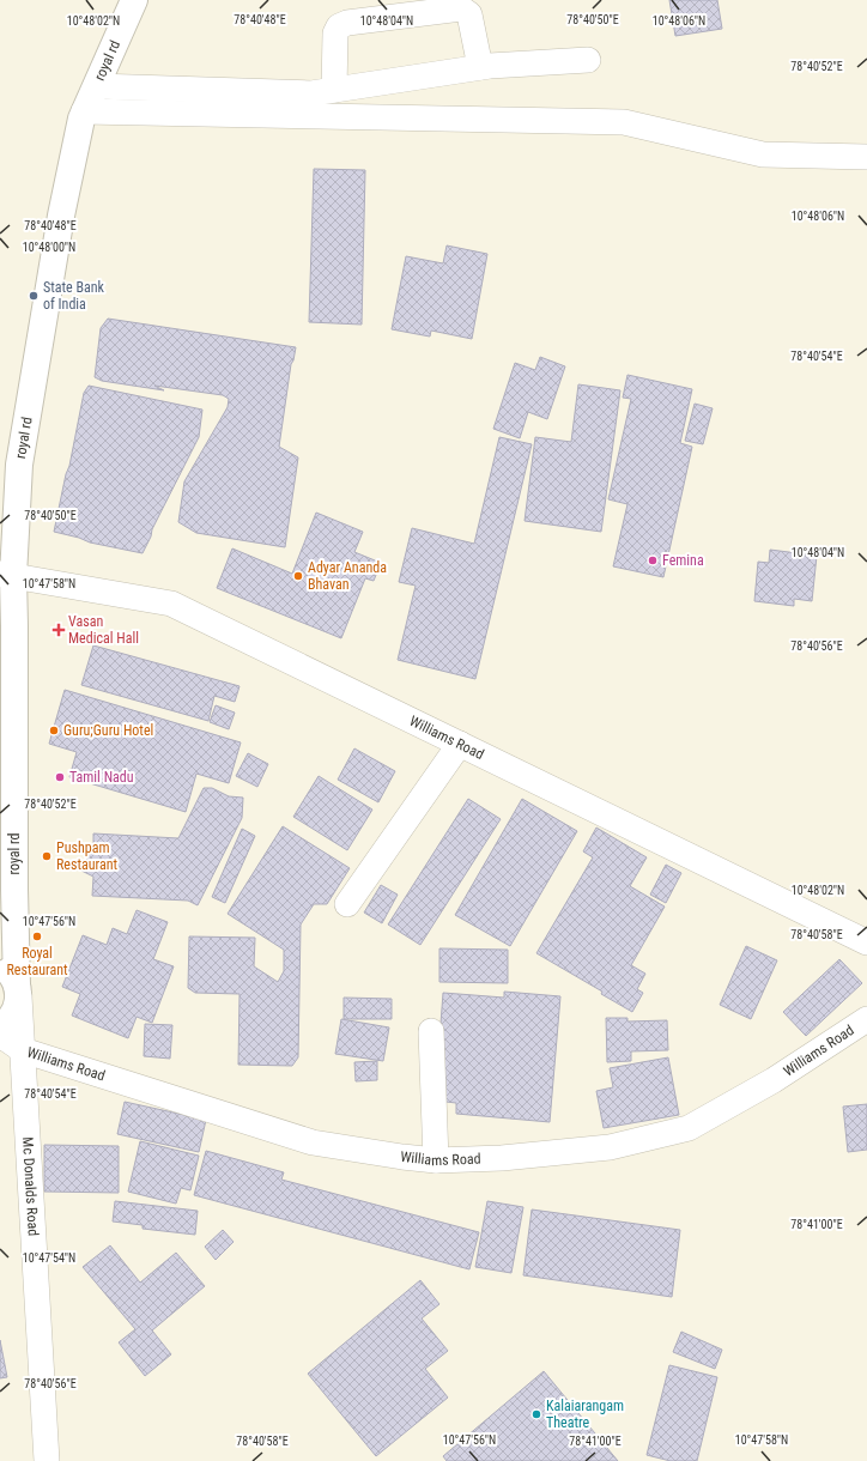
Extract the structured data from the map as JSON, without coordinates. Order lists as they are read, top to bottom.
{
  "streets": {
    "main road": ["royal rd"],
    "street": ["Williams Road", "Mc Donalds Road"]
  },
  "crossings": [
    ["royal rd", "Williams Road"],
    ["royal rd", "Mc Donalds Road"],
    ["Williams Road", "Mc Donalds Road"]
  ],
  "places": {
    "other": [
      "State Bank of India",
      "Femina",
      "Adyar Ananda Bhavan",
      "Guru;Guru Hotel",
      "Tamil Nadu",
      "Pushpam Restaurant",
      "Royal Restaurant",
      "Kalaiarangam Theatre"
    ],
    "health": ["Vasan Medical Hall"]
  },
  "coordinates": [
    "78°40'48\"E",
    "78°40'50\"E",
    "10°48'04\"N",
    "10°48'02\"N",
    "10°48'06\"N",
    "78°40'52\"E",
    "10°48'00\"N",
    "78°40'54\"E",
    "10°47'58\"N",
    "78°40'56\"E",
    "10°47'56\"N",
    "78°40'58\"E",
    "78°41'00\"E",
    "10°47'54\"N"
  ]
}
